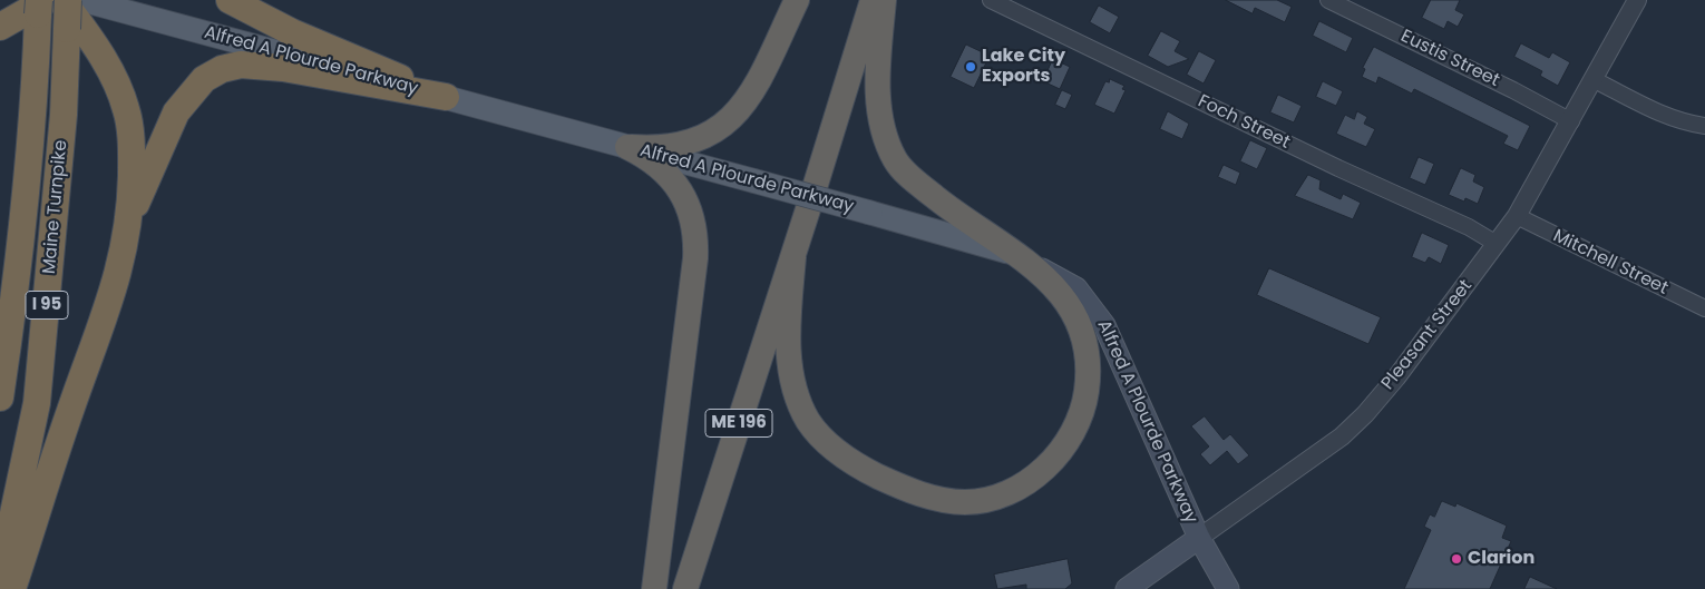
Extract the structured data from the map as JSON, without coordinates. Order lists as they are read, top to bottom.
{
  "streets": {
    "highway": ["Maine Turnpike", "I 95", "ME 196"],
    "main road": ["Alfred A Plourde Parkway", "Pleasant Street"],
    "street": ["Eustis Street", "Foch Street", "Mitchell Street"]
  },
  "crossings": [
    ["Eustis Street", "Pleasant Street"],
    ["Alfred A Plourde Parkway", "Pleasant Street"],
    ["Foch Street", "Pleasant Street"],
    ["Mitchell Street", "Pleasant Street"]
  ],
  "places": ["Lake City Exports", "Clarion"]
}
